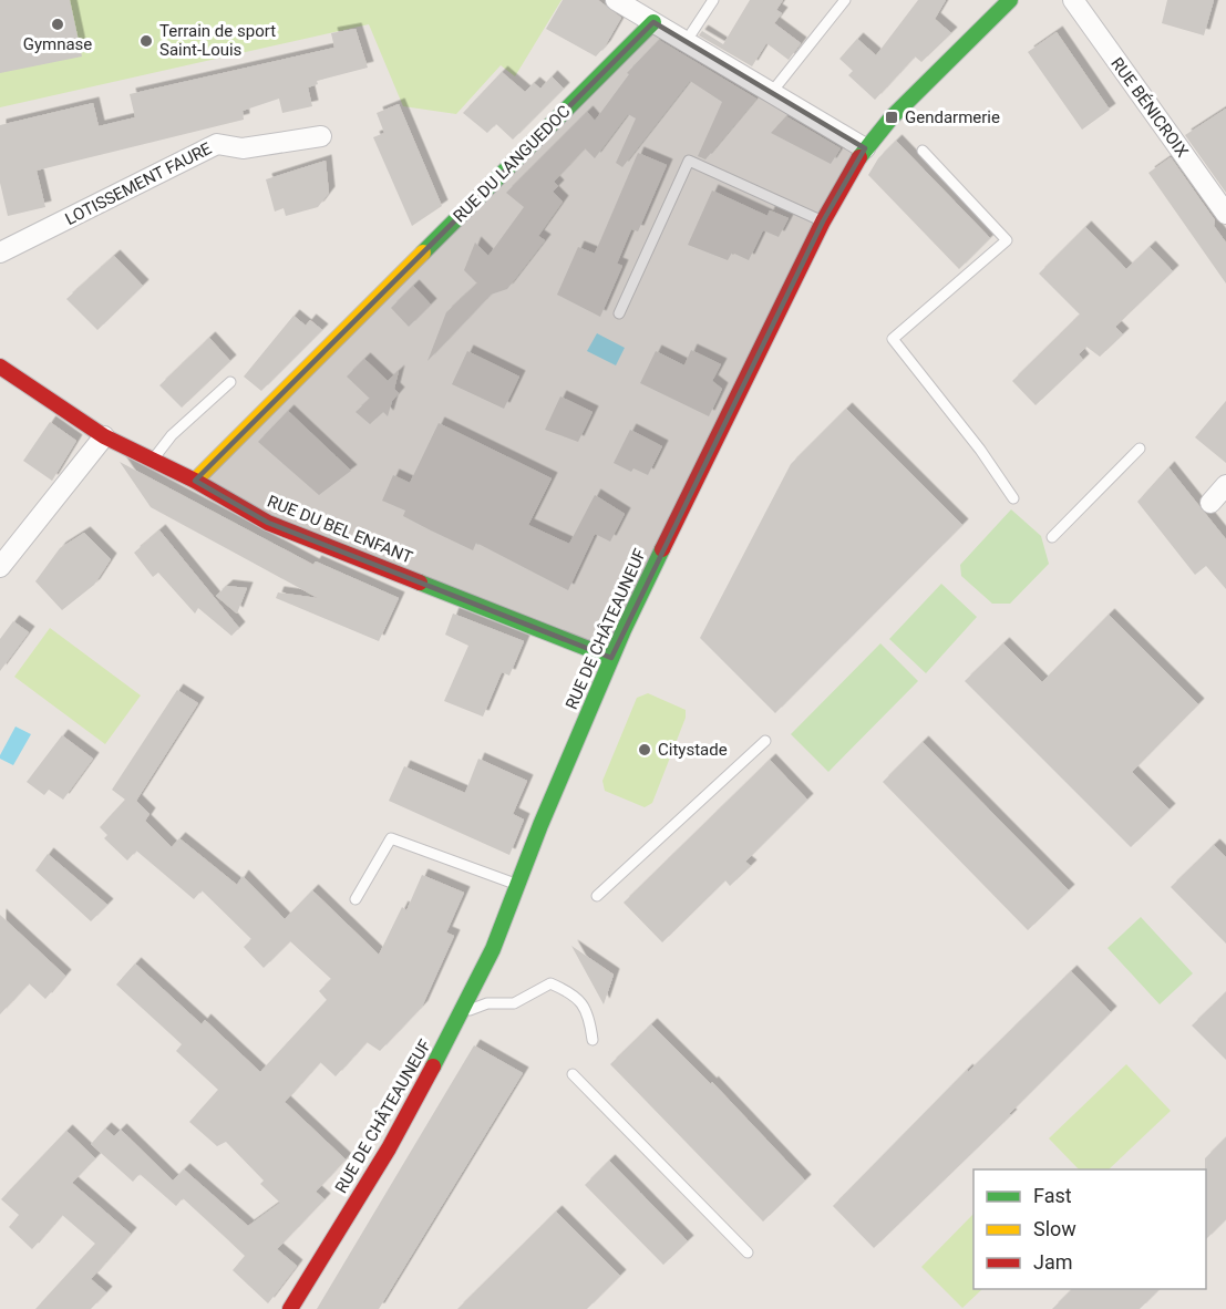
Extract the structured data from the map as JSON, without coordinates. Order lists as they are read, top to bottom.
{
  "streets": {
    "main road": ["RUE DU LANGUEDOC", "RUE DU BEL ENFANT", "RUE DE CHÂTEAUNEUF"],
    "street": ["RUE BÉNICROIX", "LOTISSEMENT FAURE"]
  },
  "crossings": [
    ["RUE DU LANGUEDOC", "RUE DU BEL ENFANT"],
    ["RUE DU BEL ENFANT", "RUE DE CHÂTEAUNEUF"]
  ],
  "places": {
    "other": ["Gymnase", "Terrain de sport Saint-Louis", "Citystade"],
    "transit": ["Gendarmerie"]
  },
  "legend": ["Fast", "Slow", "Jam"]
}
